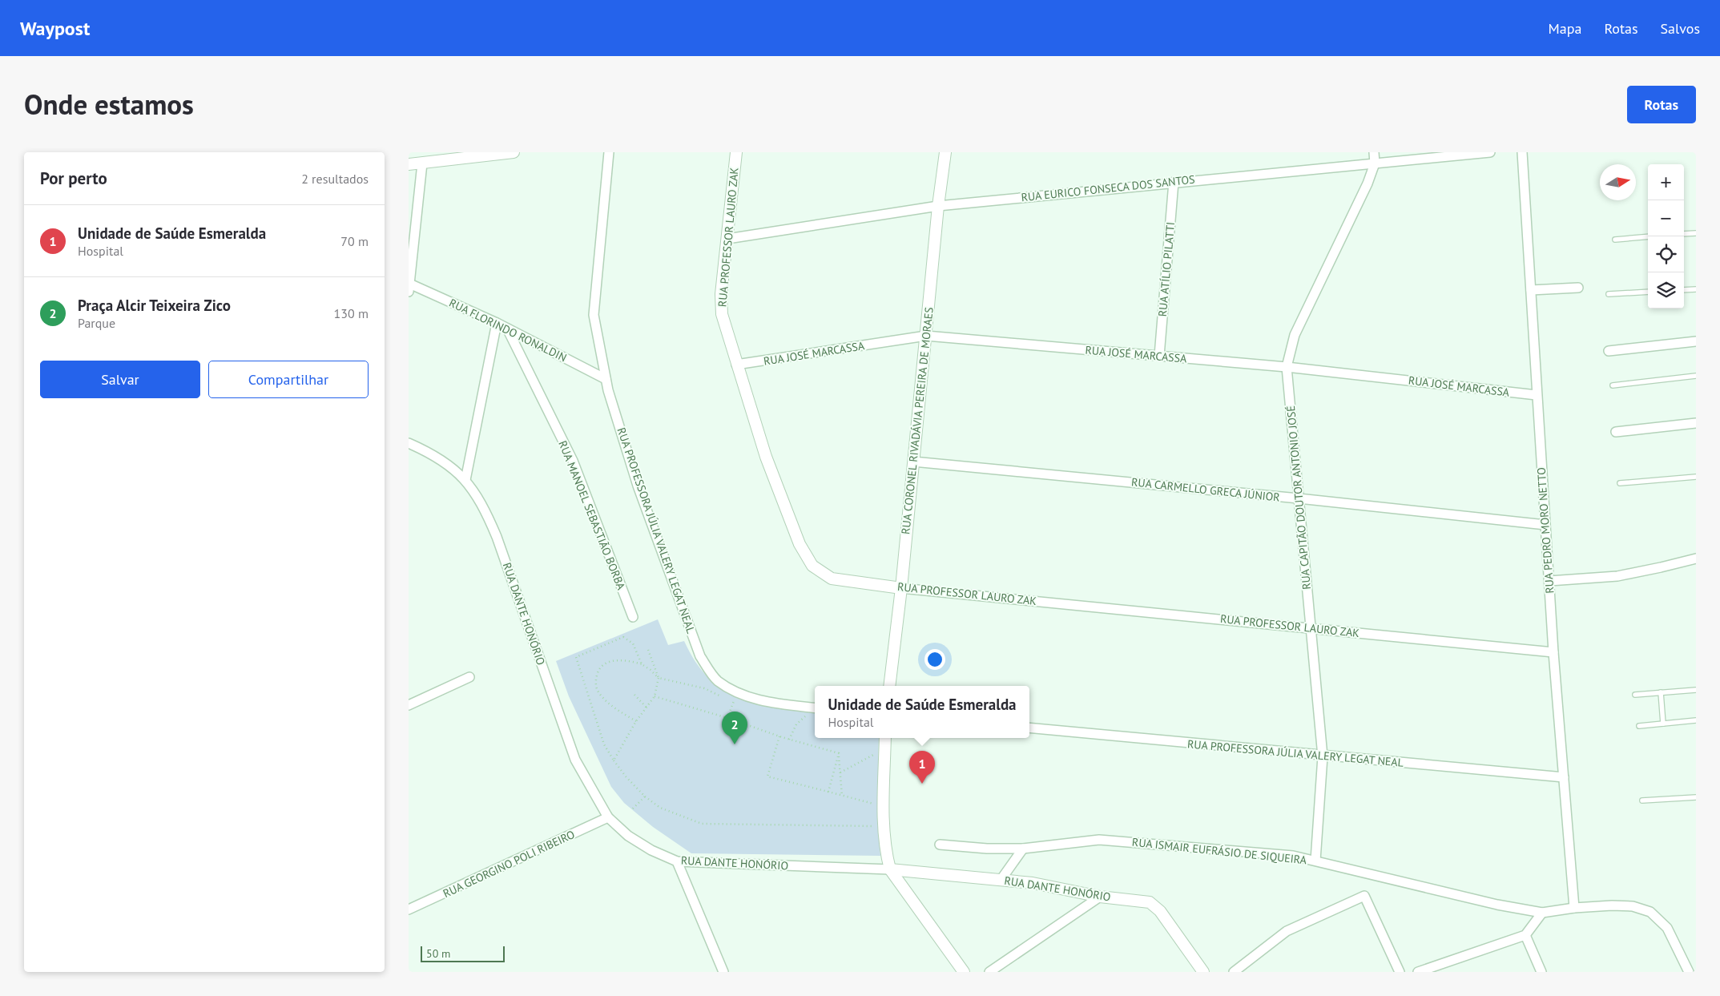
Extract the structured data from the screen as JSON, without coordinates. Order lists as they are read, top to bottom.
{
  "streets": {
    "street": [
      "RUA EURICO FONSECA DOS SANTOS",
      "RUA PROFESSOR LAURO ZAK",
      "RUA ATÍLIO PILATTI",
      "RUA FLORINDO RONALDIN",
      "RUA JOSÉ MARCASSA",
      "RUA CORONEL RIVADÁVIA PEREIRA DE MORAES",
      "RUA CARMELLO GRECA JÚNIOR",
      "RUA CAPITÃO DOUTOR ANTONIO JOSÉ",
      "RUA MANOEL SEBASTIÃO BORBA",
      "RUA PROFESSORA JÚLIA VALERY LEGAT NEAL",
      "RUA PEDRO MORO NETTO",
      "RUA DANTE HONÓRIO",
      "RUA ISMAIR EUFRÁSIO DE SIQUEIRA",
      "RUA GEORGINO POLI RIBEIRO"
    ]
  },
  "crossings": [
    ["RUA EURICO FONSECA DOS SANTOS", "RUA PROFESSOR LAURO ZAK"],
    ["RUA EURICO FONSECA DOS SANTOS", "RUA ATÍLIO PILATTI"],
    ["RUA EURICO FONSECA DOS SANTOS", "RUA CORONEL RIVADÁVIA PEREIRA DE MORAES"],
    ["RUA EURICO FONSECA DOS SANTOS", "RUA CAPITÃO DOUTOR ANTONIO JOSÉ"],
    ["RUA PROFESSOR LAURO ZAK", "RUA JOSÉ MARCASSA"],
    ["RUA PROFESSOR LAURO ZAK", "RUA CORONEL RIVADÁVIA PEREIRA DE MORAES"],
    ["RUA PROFESSOR LAURO ZAK", "RUA CAPITÃO DOUTOR ANTONIO JOSÉ"],
    ["RUA PROFESSOR LAURO ZAK", "RUA PEDRO MORO NETTO"],
    ["RUA ATÍLIO PILATTI", "RUA JOSÉ MARCASSA"],
    ["RUA FLORINDO RONALDIN", "RUA MANOEL SEBASTIÃO BORBA"],
    ["RUA FLORINDO RONALDIN", "RUA PROFESSORA JÚLIA VALERY LEGAT NEAL"],
    ["RUA JOSÉ MARCASSA", "RUA CORONEL RIVADÁVIA PEREIRA DE MORAES"],
    ["RUA JOSÉ MARCASSA", "RUA CAPITÃO DOUTOR ANTONIO JOSÉ"],
    ["RUA JOSÉ MARCASSA", "RUA PEDRO MORO NETTO"],
    ["RUA CORONEL RIVADÁVIA PEREIRA DE MORAES", "RUA CARMELLO GRECA JÚNIOR"],
    ["RUA CARMELLO GRECA JÚNIOR", "RUA CAPITÃO DOUTOR ANTONIO JOSÉ"],
    ["RUA CARMELLO GRECA JÚNIOR", "RUA PEDRO MORO NETTO"],
    ["RUA CAPITÃO DOUTOR ANTONIO JOSÉ", "RUA PROFESSORA JÚLIA VALERY LEGAT NEAL"],
    ["RUA CAPITÃO DOUTOR ANTONIO JOSÉ", "RUA ISMAIR EUFRÁSIO DE SIQUEIRA"],
    ["RUA PROFESSORA JÚLIA VALERY LEGAT NEAL", "RUA PEDRO MORO NETTO"],
    ["RUA PEDRO MORO NETTO", "RUA ISMAIR EUFRÁSIO DE SIQUEIRA"],
    ["RUA DANTE HONÓRIO", "RUA GEORGINO POLI RIBEIRO"]
  ],
  "scale_bar": "50 m",
  "north": "right",
  "page": {
    "header": "Waypost",
    "nav": ["Mapa", "Rotas", "Salvos"],
    "title": "Onde estamos",
    "buttons": [
      "Rotas",
      ["Salvar", "Compartilhar"]
    ],
    "heading": ["Por perto", "2 resultados"],
    "map_buttons": ["+", "−"],
    "list": [
      {
        "mark": "1",
        "name": "Unidade de Saúde Esmeralda",
        "note": "Hospital",
        "value": "70 m"
      },
      {
        "mark": "2",
        "name": "Praça Alcir Teixeira Zico",
        "note": "Parque",
        "value": "130 m"
      }
    ],
    "popup": ["Unidade de Saúde Esmeralda", "Hospital"],
    "pins": ["2", "1"],
    "scale": "50 m"
  }
}
